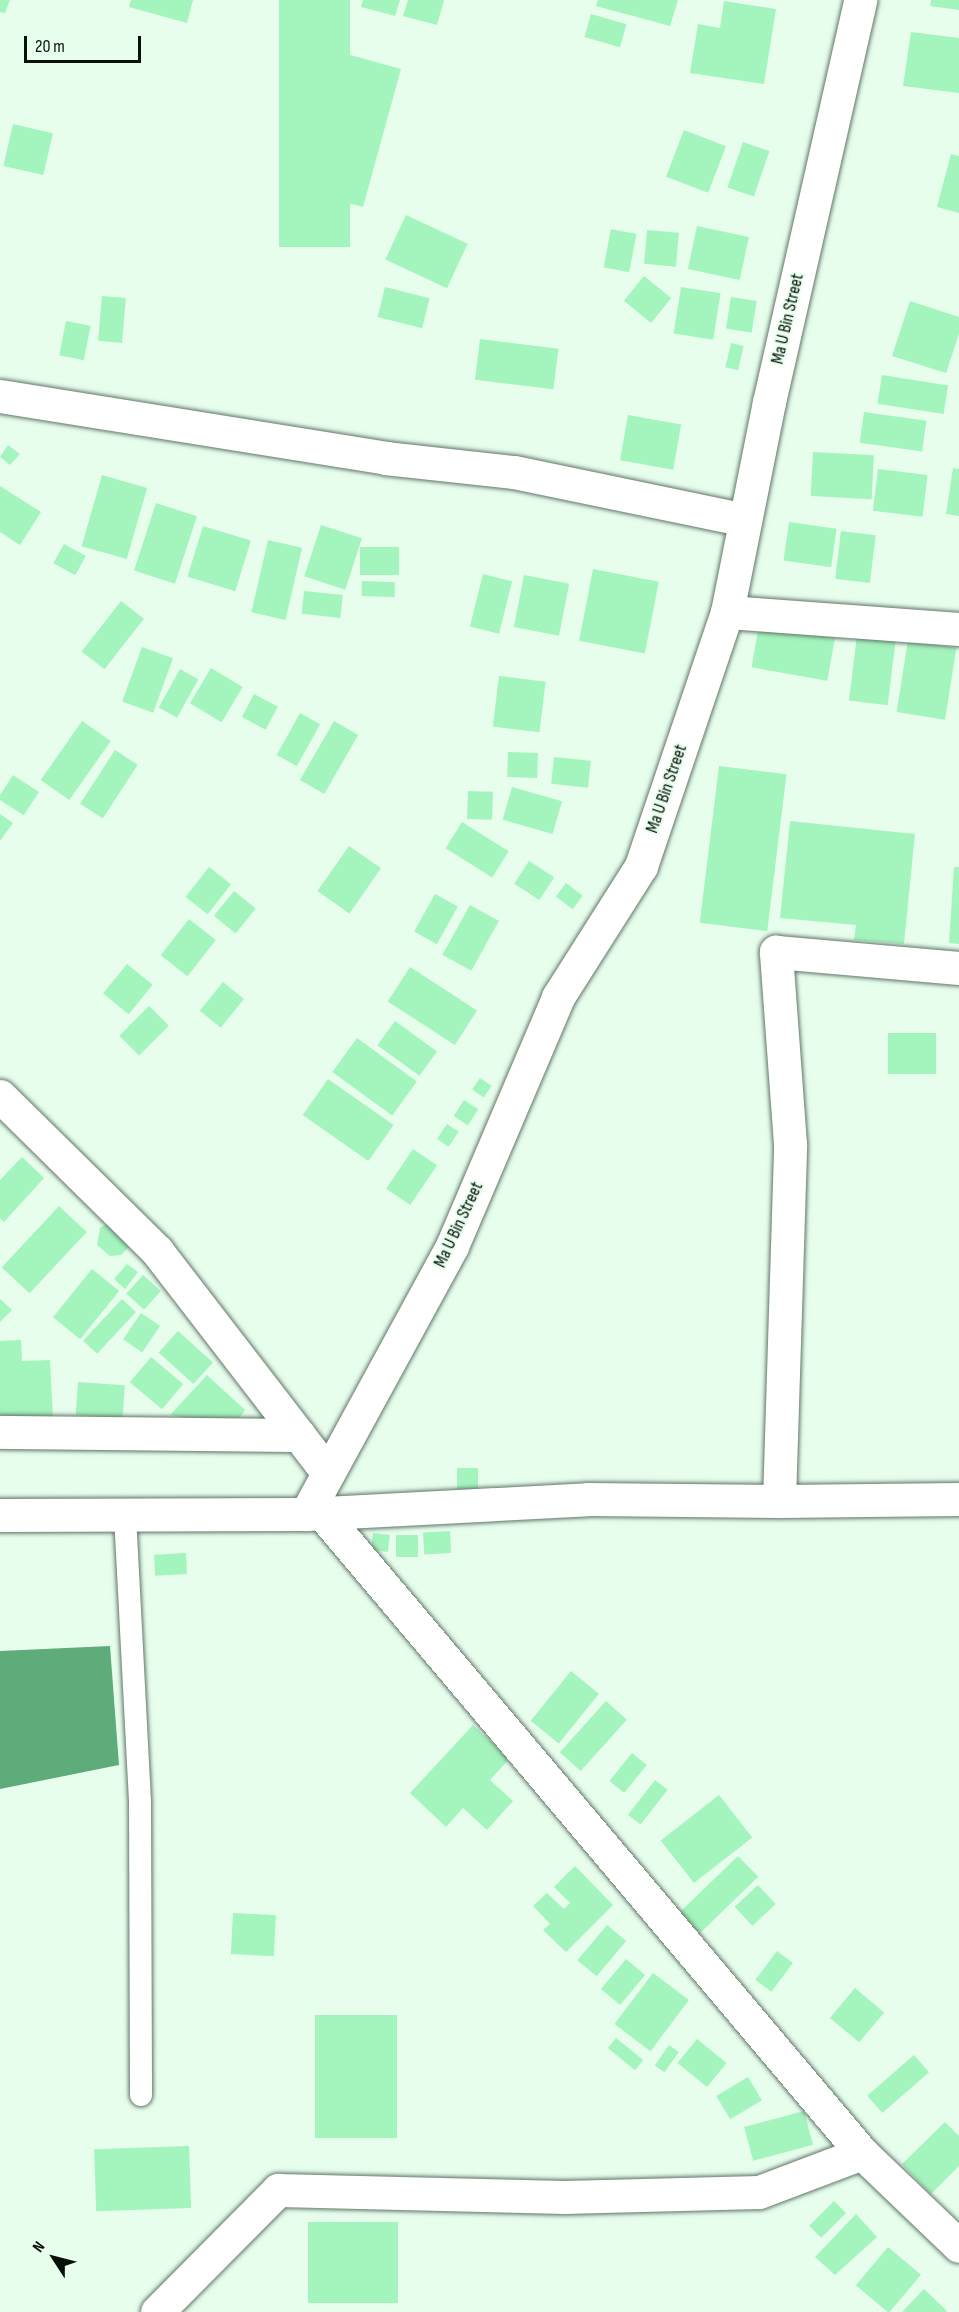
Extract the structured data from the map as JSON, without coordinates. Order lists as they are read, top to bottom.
{
  "streets": {
    "street": ["Ma U Bin Street"]
  },
  "scale_bar": "20 m",
  "north": "top left"
}
